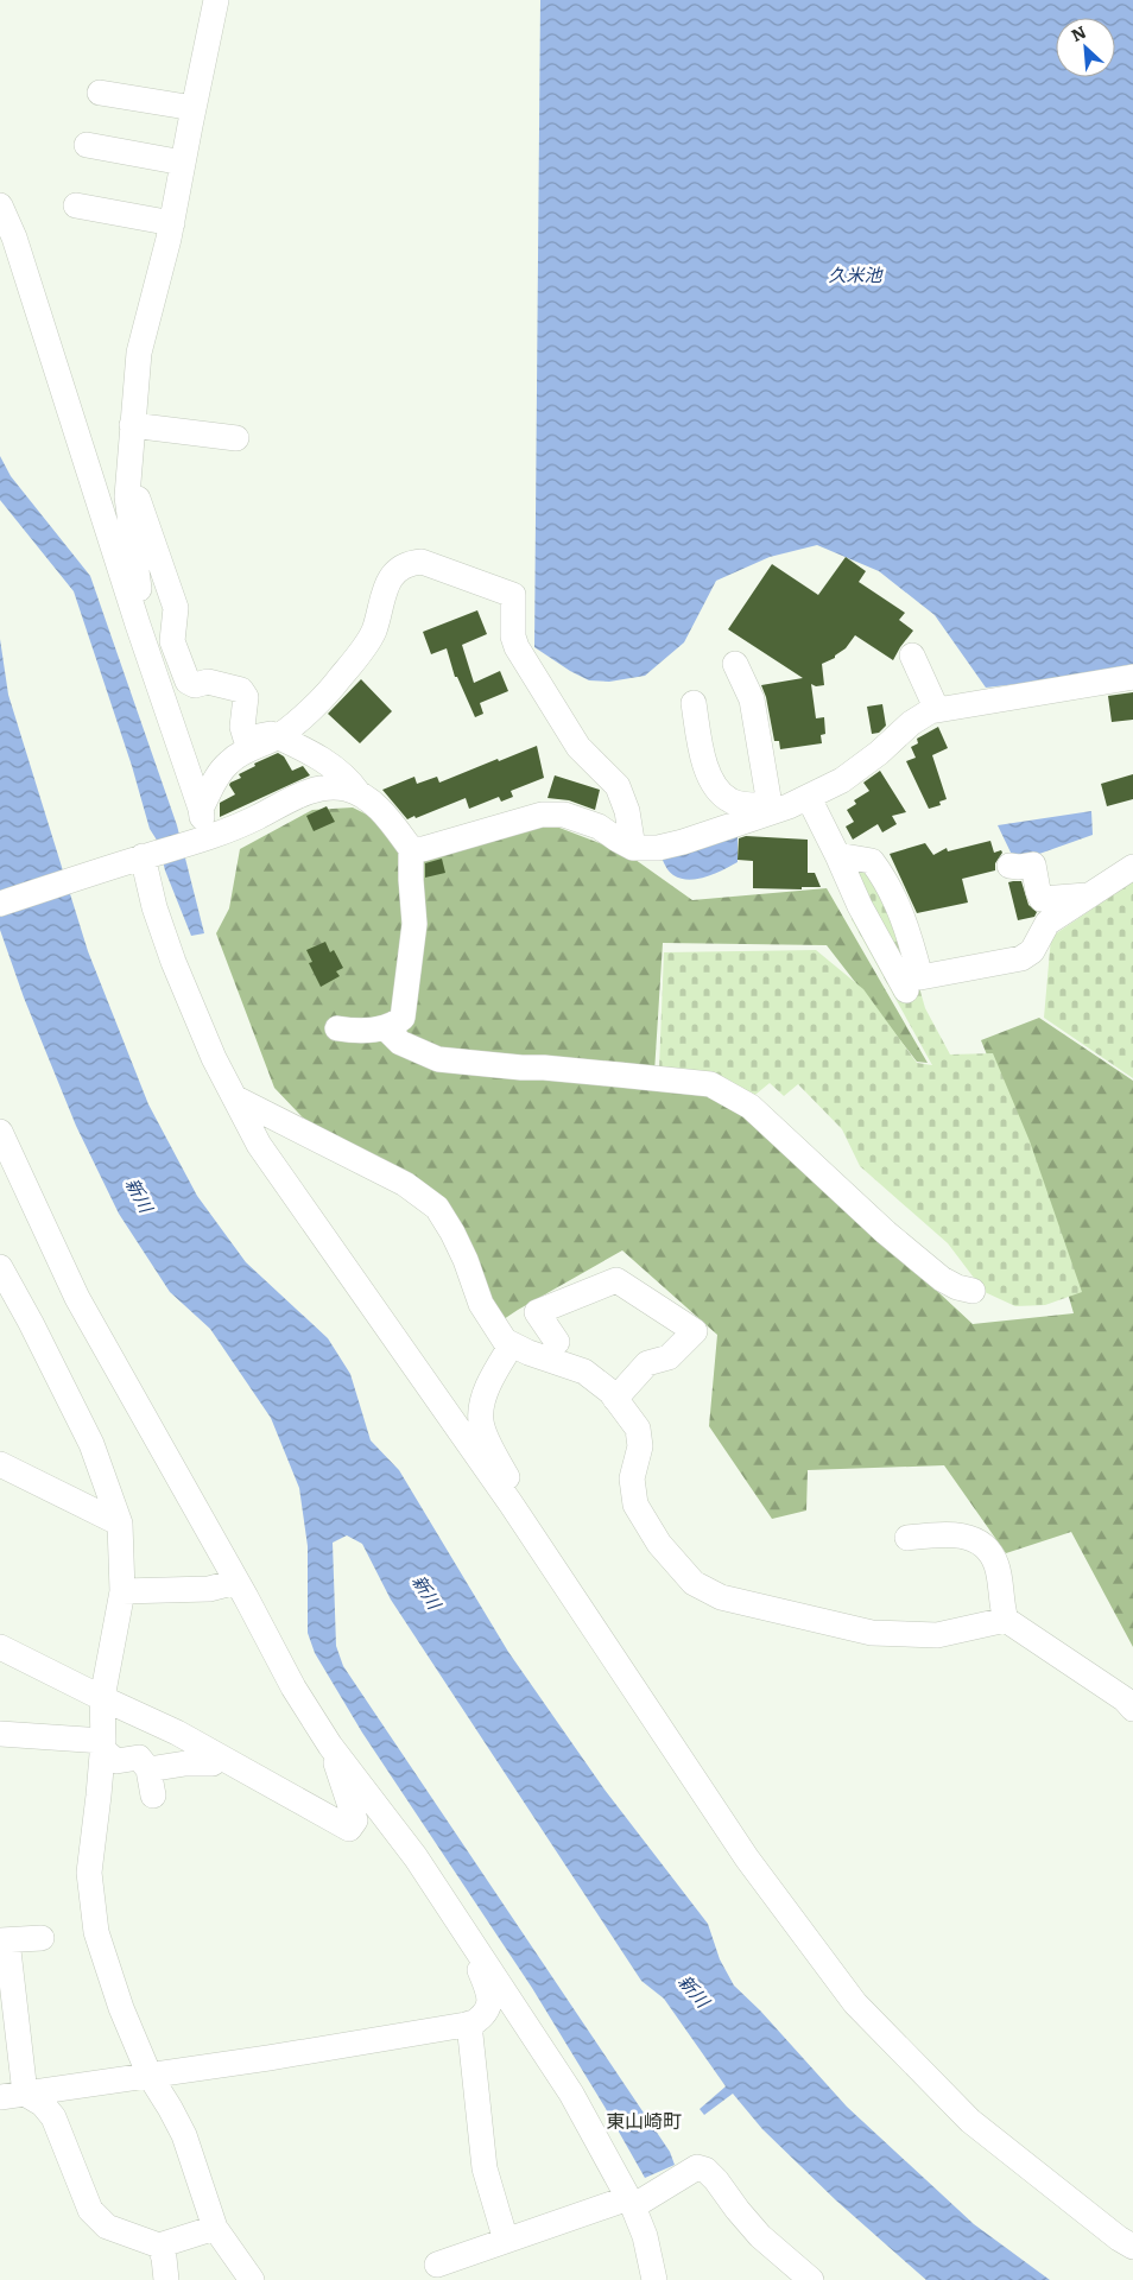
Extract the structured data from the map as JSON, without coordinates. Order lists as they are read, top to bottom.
{
  "districts": ["東山崎町"],
  "water": ["久米池", "新川"],
  "north": "top left"
}
